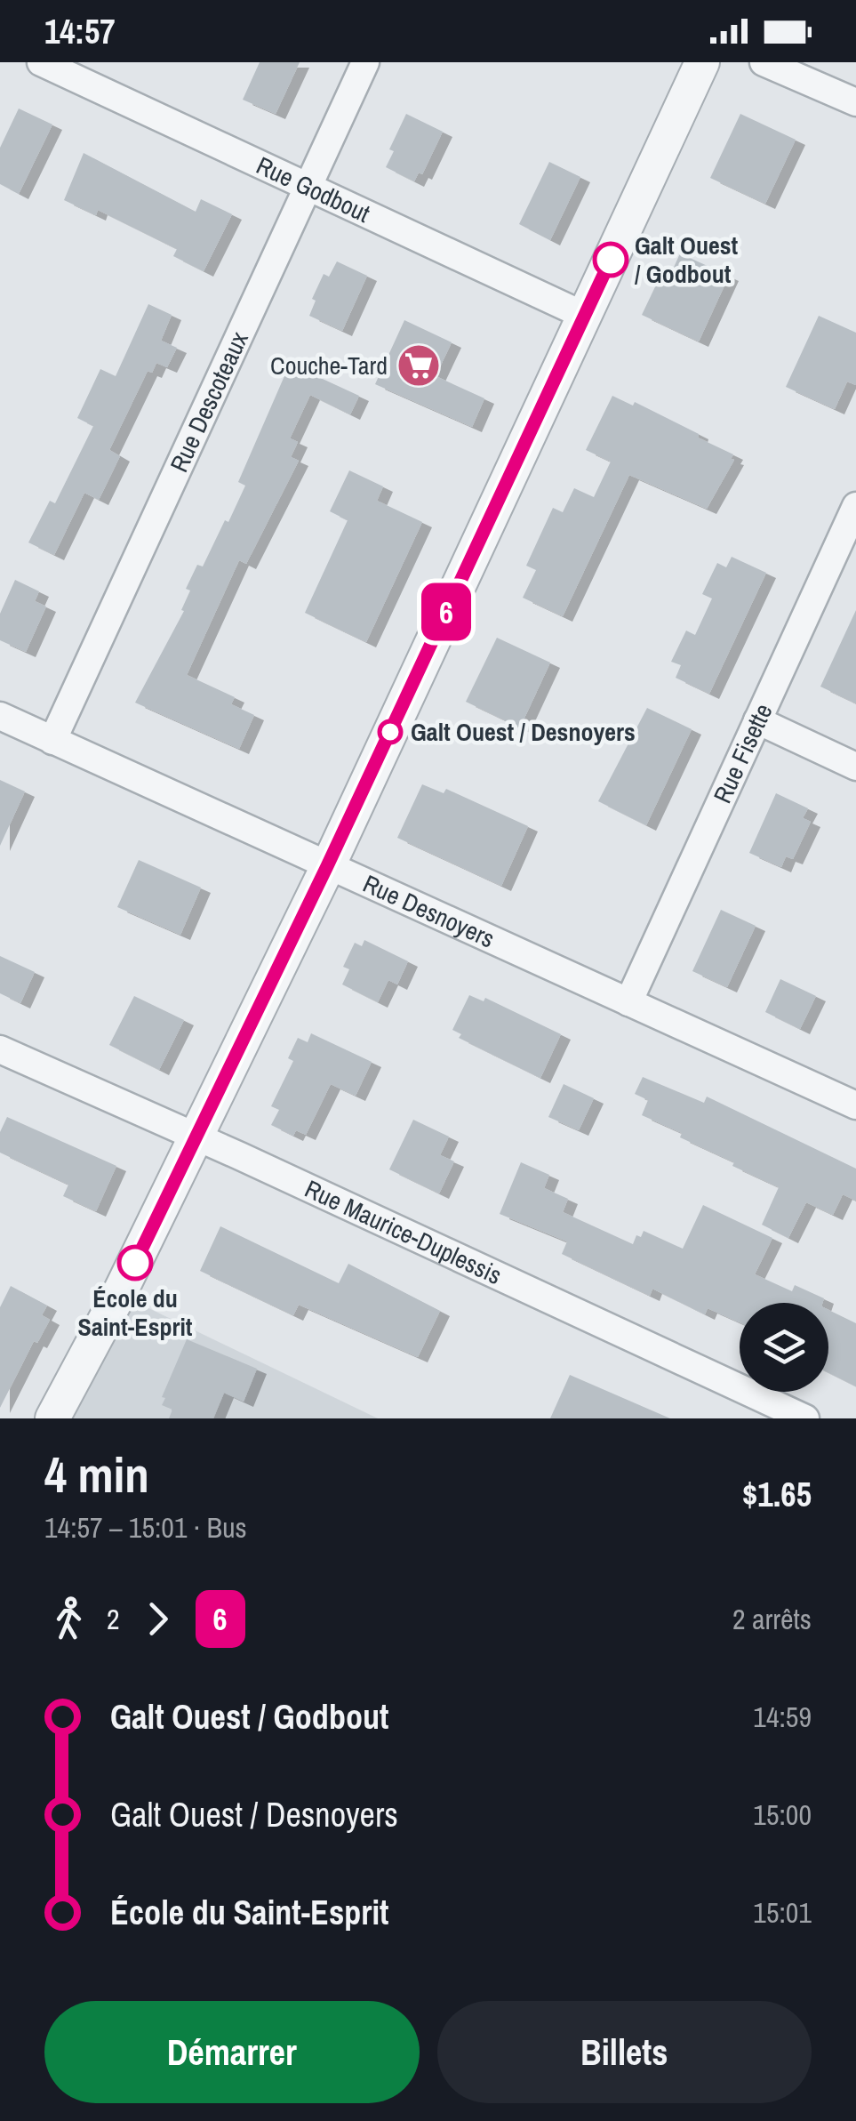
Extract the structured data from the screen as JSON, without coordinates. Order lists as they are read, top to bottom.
{
  "streets": {
    "street": [
      "Rue Godbout",
      "Rue Descoteaux",
      "Rue Fisette",
      "Rue Desnoyers",
      "Rue Maurice-Duplessis"
    ]
  },
  "crossings": [
    ["Rue Godbout", "Rue Descoteaux"],
    ["Rue Descoteaux", "Rue Desnoyers"],
    ["Rue Fisette", "Rue Desnoyers"]
  ],
  "places": {
    "other": ["Galt Ouest / Godbout", "Galt Ouest / Desnoyers", "École du Saint-Esprit"],
    "supermarket": ["Couche-Tard"]
  },
  "lines": ["bus line 6"],
  "page": {
    "status": "14:57",
    "on_map": "6",
    "heading": ["4 min", "14:57 – 15:01 · Bus", "$1.65"],
    "legs": ["2", "6", "2 arrêts"],
    "list": [
      {
        "name": "Galt Ouest / Godbout",
        "value": "14:59"
      },
      {
        "name": "Galt Ouest / Desnoyers",
        "value": "15:00"
      },
      {
        "name": "École du Saint-Esprit",
        "value": "15:01"
      }
    ],
    "buttons": ["Démarrer", "Billets"]
  }
}
